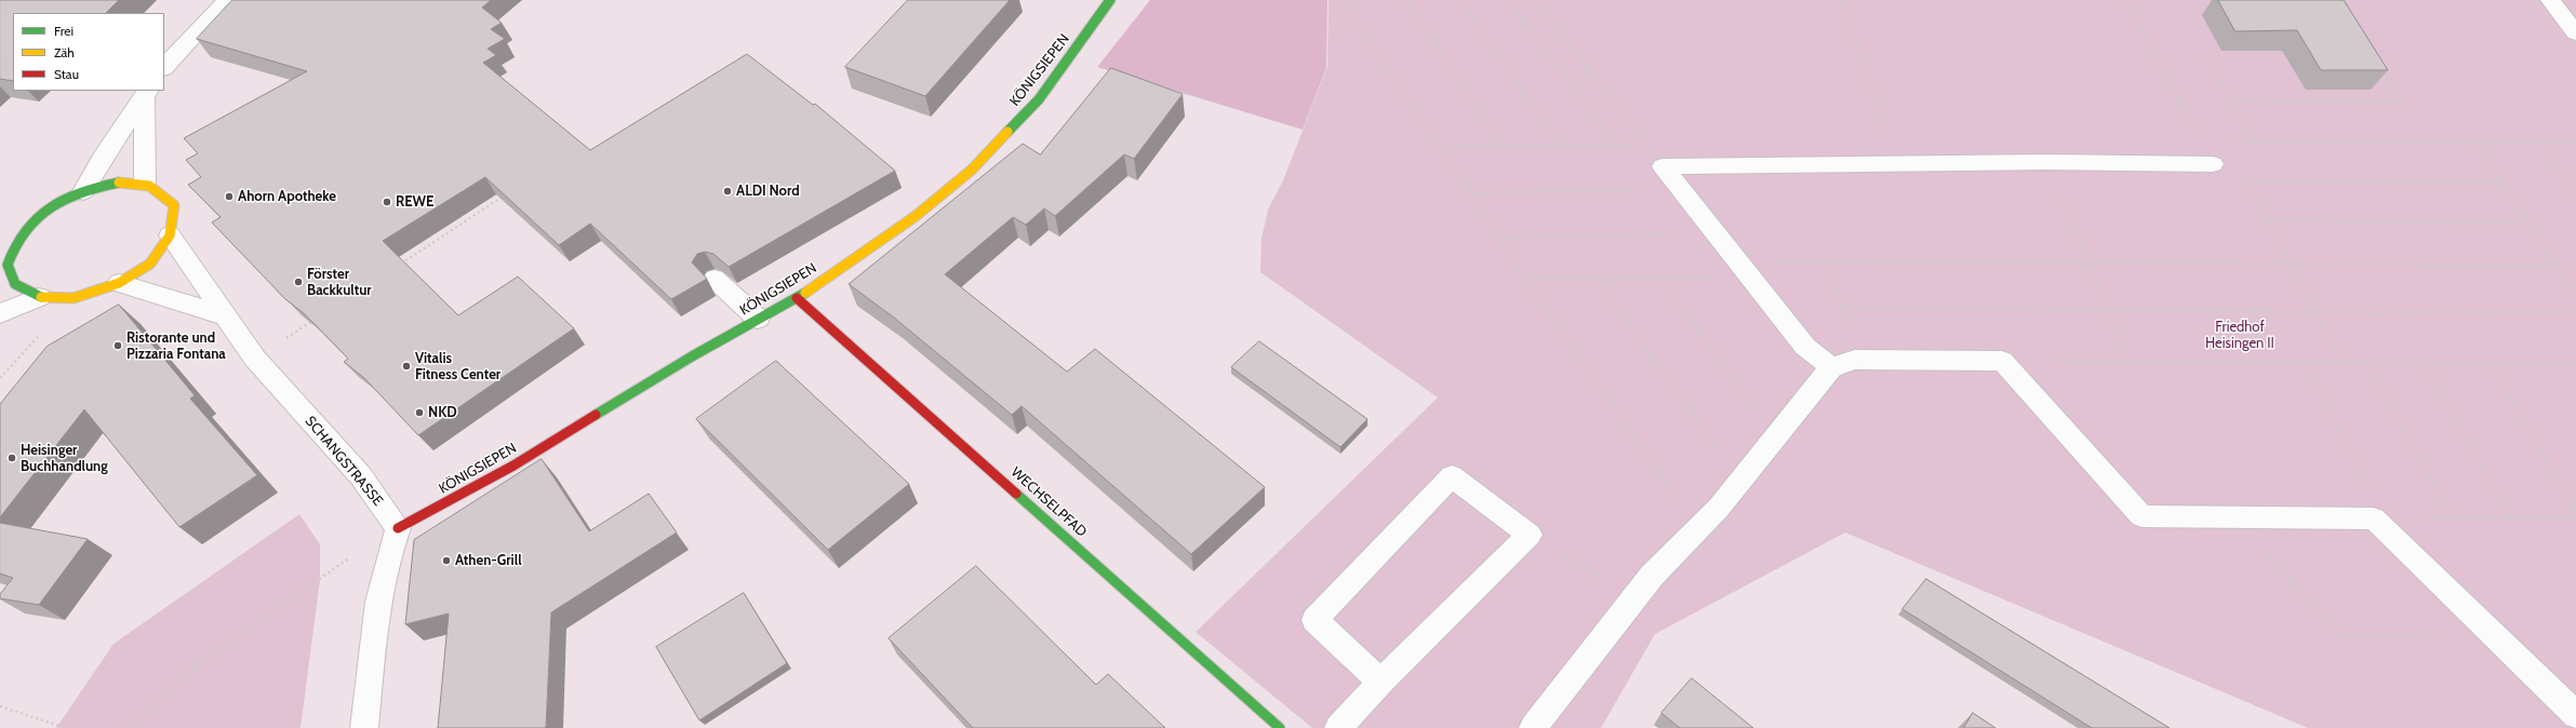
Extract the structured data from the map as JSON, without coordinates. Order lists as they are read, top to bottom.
{
  "streets": {
    "street": ["KÖNIGSIEPEN", "SCHANGSTRASSE", "WECHSELPFAD"]
  },
  "crossings": [
    ["KÖNIGSIEPEN", "SCHANGSTRASSE"],
    ["KÖNIGSIEPEN", "WECHSELPFAD"]
  ],
  "parks": ["Friedhof Heisingen II"],
  "places": [
    "ALDI Nord",
    "Ahorn Apotheke",
    "REWE",
    "Förster Backkultur",
    "Ristorante und Pizzaria Fontana",
    "Vitalis Fitness Center",
    "NKD",
    "Heisinger Buchhandlung",
    "Athen-Grill"
  ],
  "legend": ["Frei", "Zäh", "Stau"]
}
